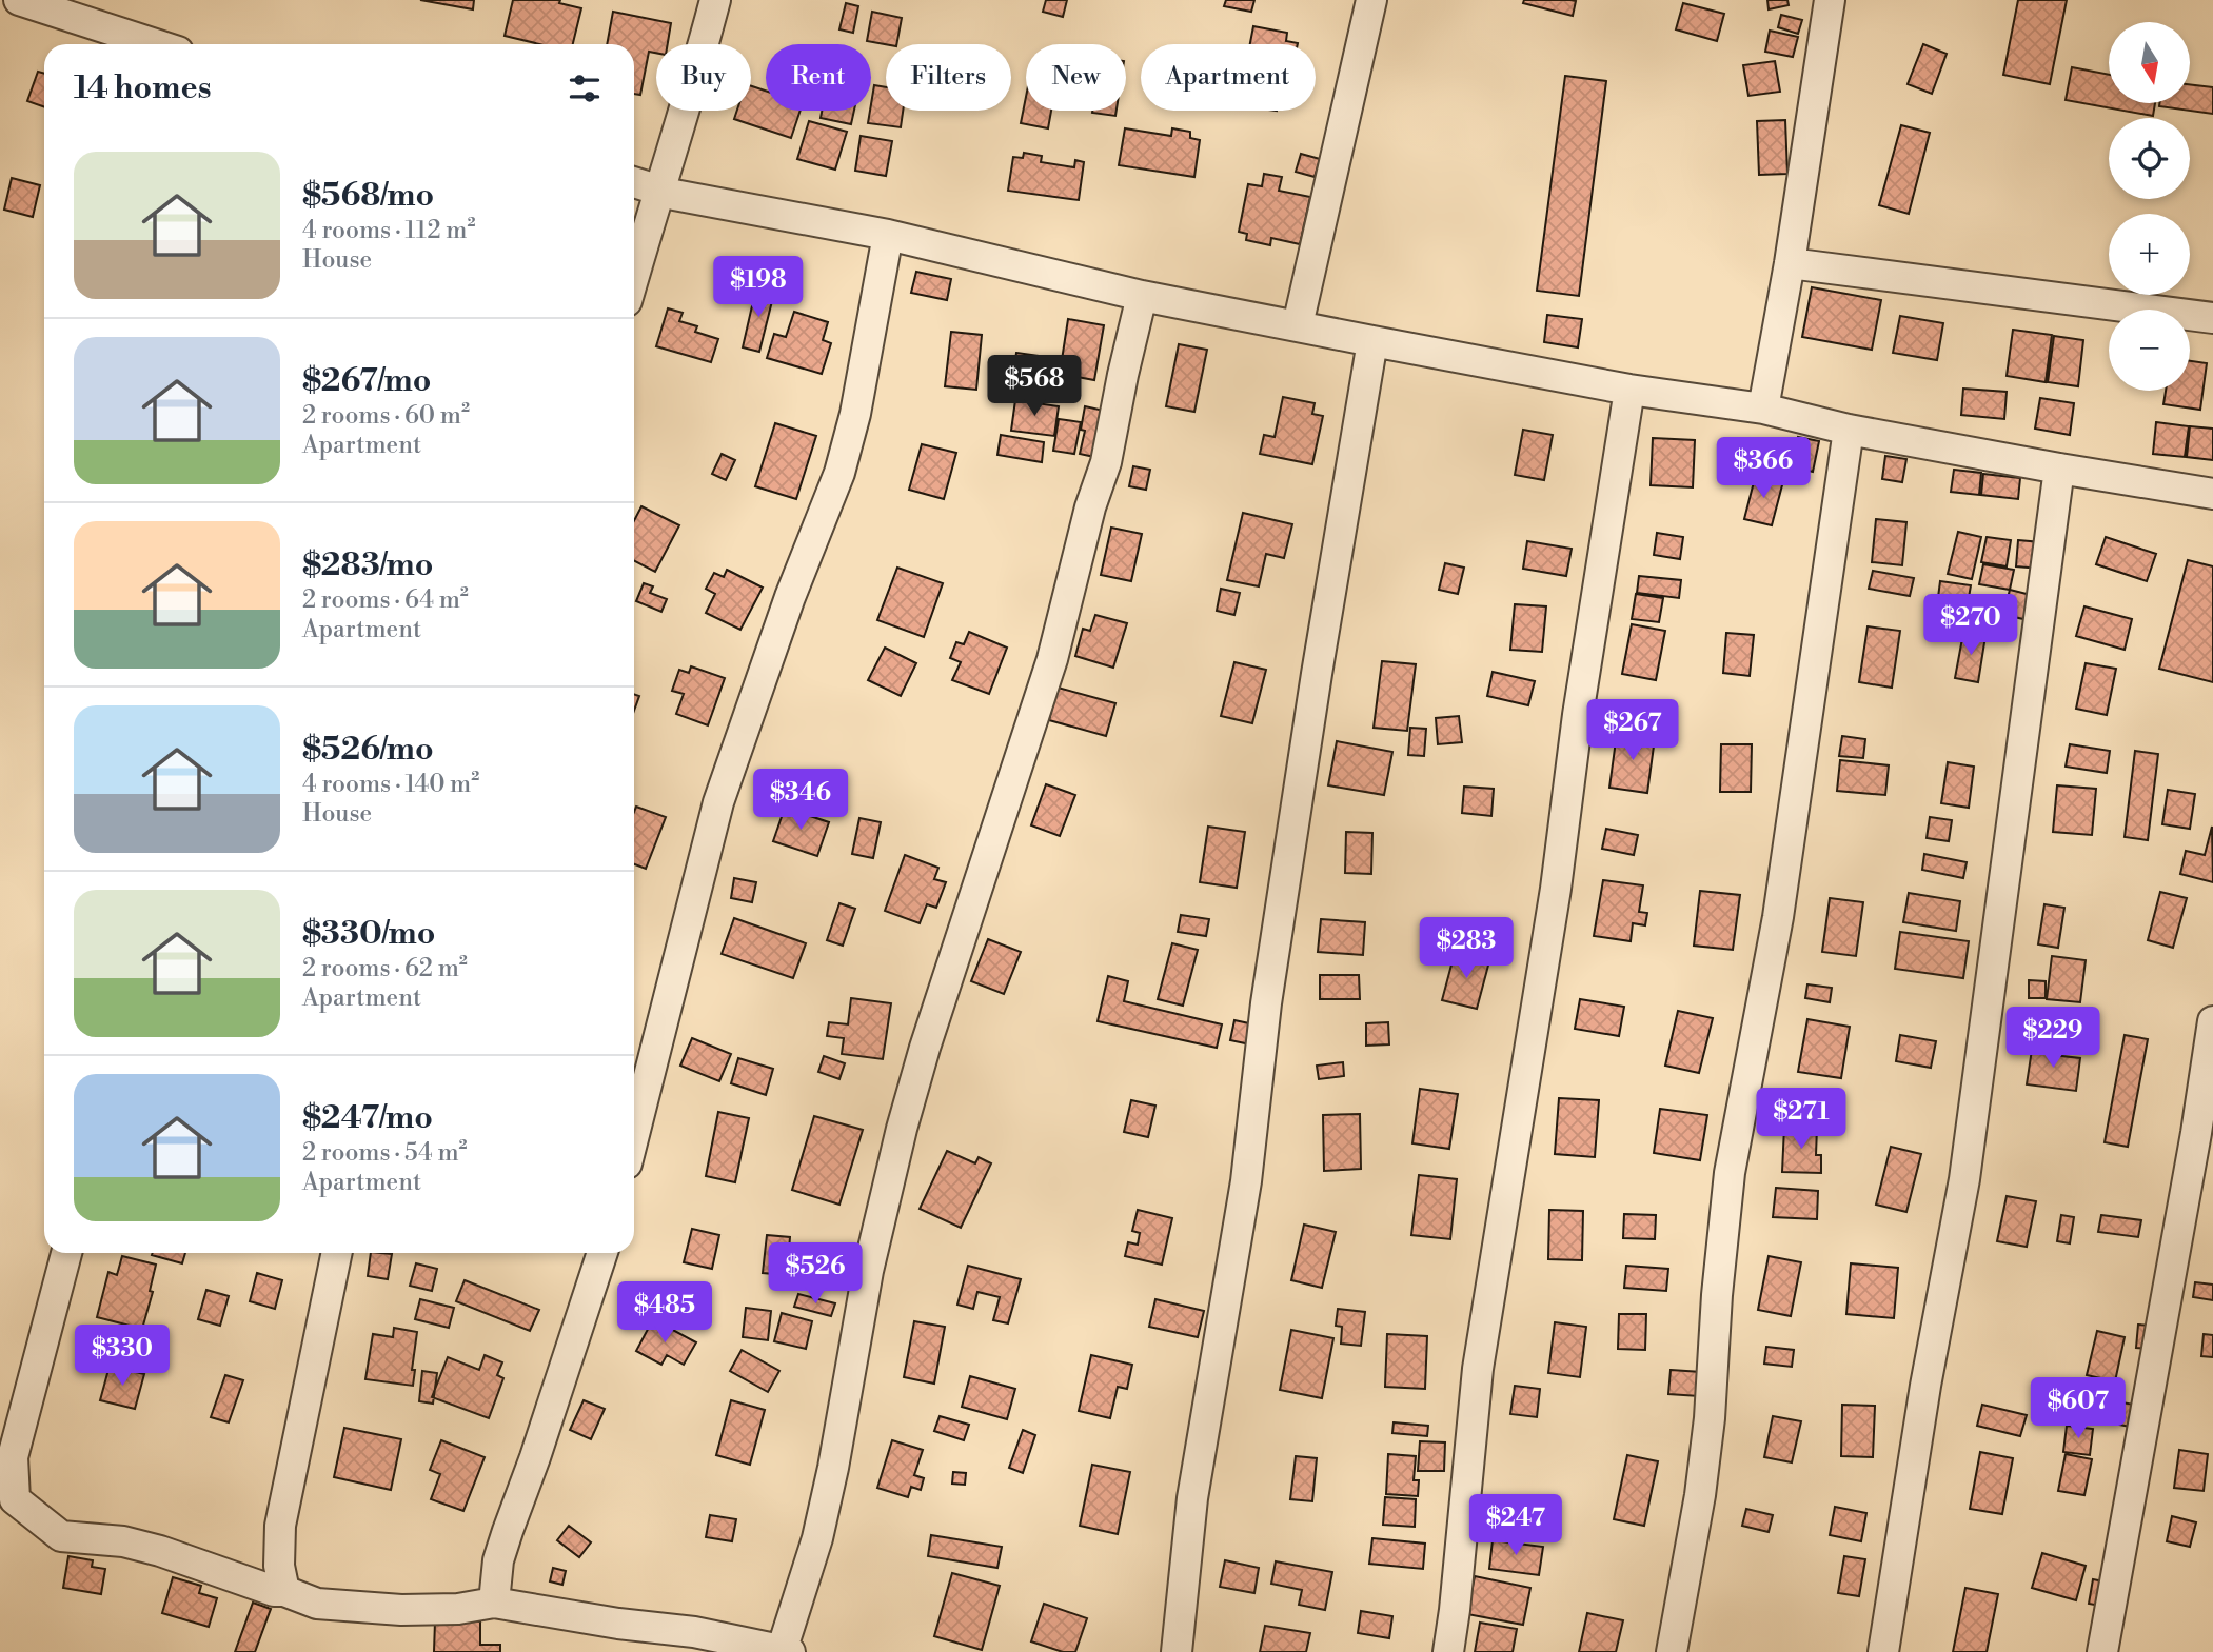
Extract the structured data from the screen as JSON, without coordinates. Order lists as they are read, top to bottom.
{
  "north": "bottom",
  "page": {
    "map_buttons": ["+", "−"],
    "chip": [
      "Buy",
      "Rent",
      "Filters",
      "New",
      "Apartment"
    ],
    "heading": "14 homes",
    "list": [
      {
        "name": "$568/mo",
        "note": "4 rooms · 112 m² · House"
      },
      {
        "name": "$267/mo",
        "note": "2 rooms · 60 m² · Apartment"
      },
      {
        "name": "$283/mo",
        "note": "2 rooms · 64 m² · Apartment"
      },
      {
        "name": "$526/mo",
        "note": "4 rooms · 140 m² · House"
      },
      {
        "name": "$330/mo",
        "note": "2 rooms · 62 m² · Apartment"
      },
      {
        "name": "$247/mo",
        "note": "2 rooms · 54 m² · Apartment"
      }
    ],
    "price": [
      "$198",
      "$568",
      "$366",
      "$270",
      "$267",
      "$346",
      "$283",
      "$229",
      "$271",
      "$526",
      "$485",
      "$330",
      "$607",
      "$247"
    ]
  }
}
